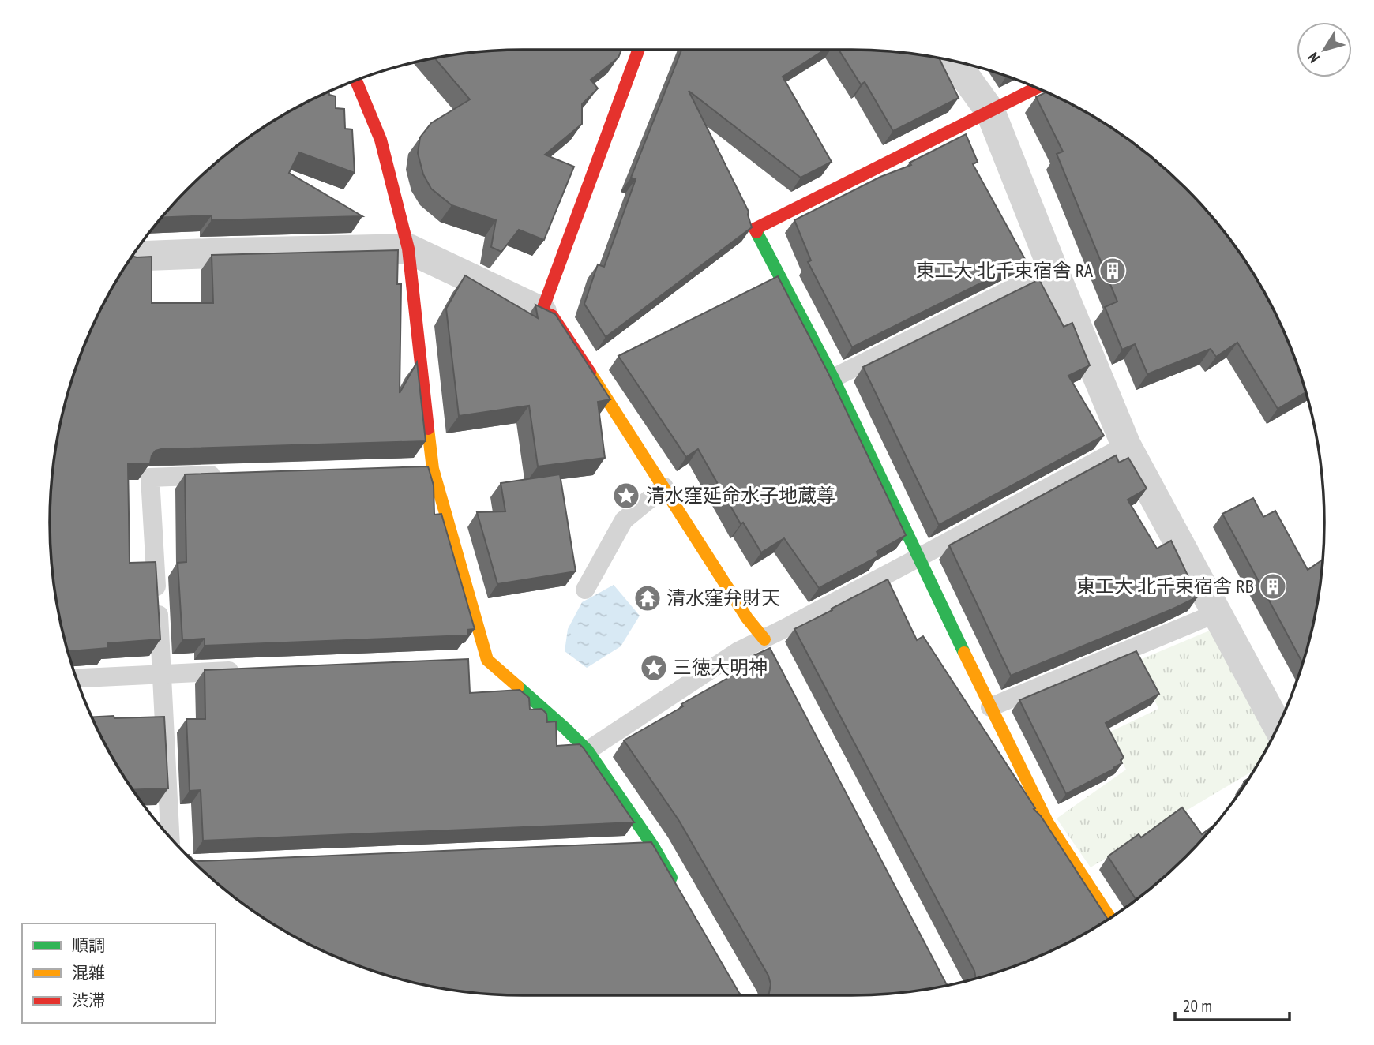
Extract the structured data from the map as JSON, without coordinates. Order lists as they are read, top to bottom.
{
  "places": {
    "building": ["東工大 北千束宿舎 RA", "東工大 北千束宿舎 RB"],
    "place": ["清水窪延命水子地蔵尊", "三徳大明神"],
    "temple": ["清水窪弁財天"]
  },
  "legend": ["順調", "混雑", "渋滞"],
  "scale_bar": "20 m",
  "north": "bottom left"
}
